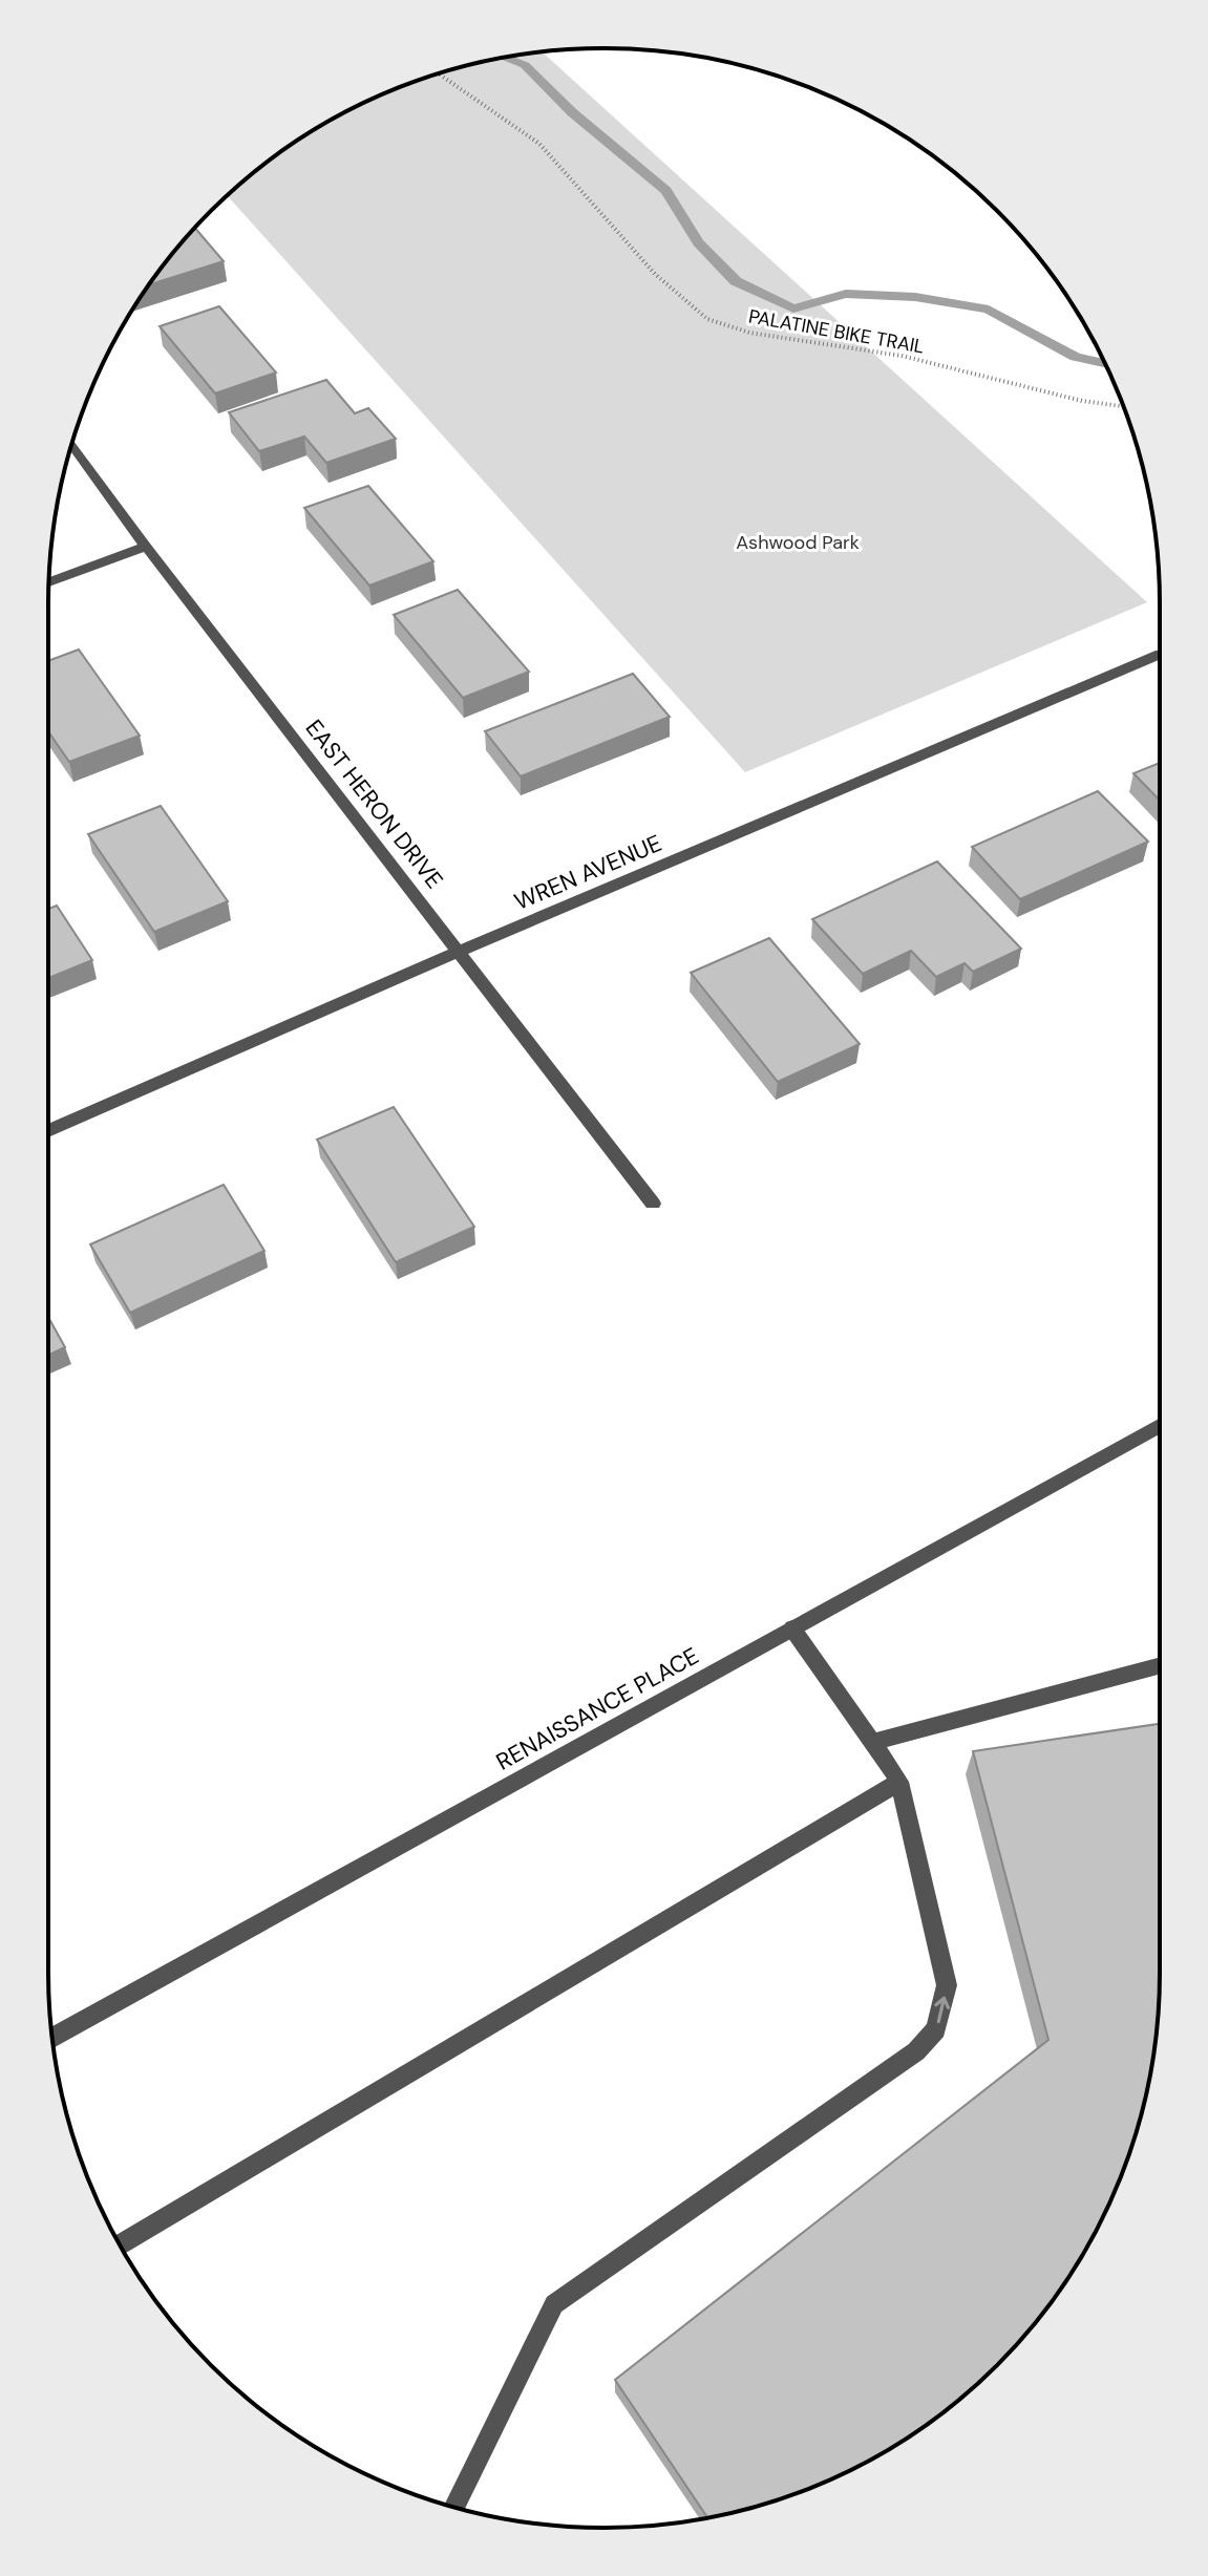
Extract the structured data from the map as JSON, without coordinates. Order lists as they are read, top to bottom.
{
  "streets": {
    "street": ["EAST HERON DRIVE", "WREN AVENUE", "RENAISSANCE PLACE"],
    "path": ["PALATINE BIKE TRAIL"]
  },
  "crossings": [
    ["EAST HERON DRIVE", "WREN AVENUE"]
  ],
  "parks": ["Ashwood Park"]
}
